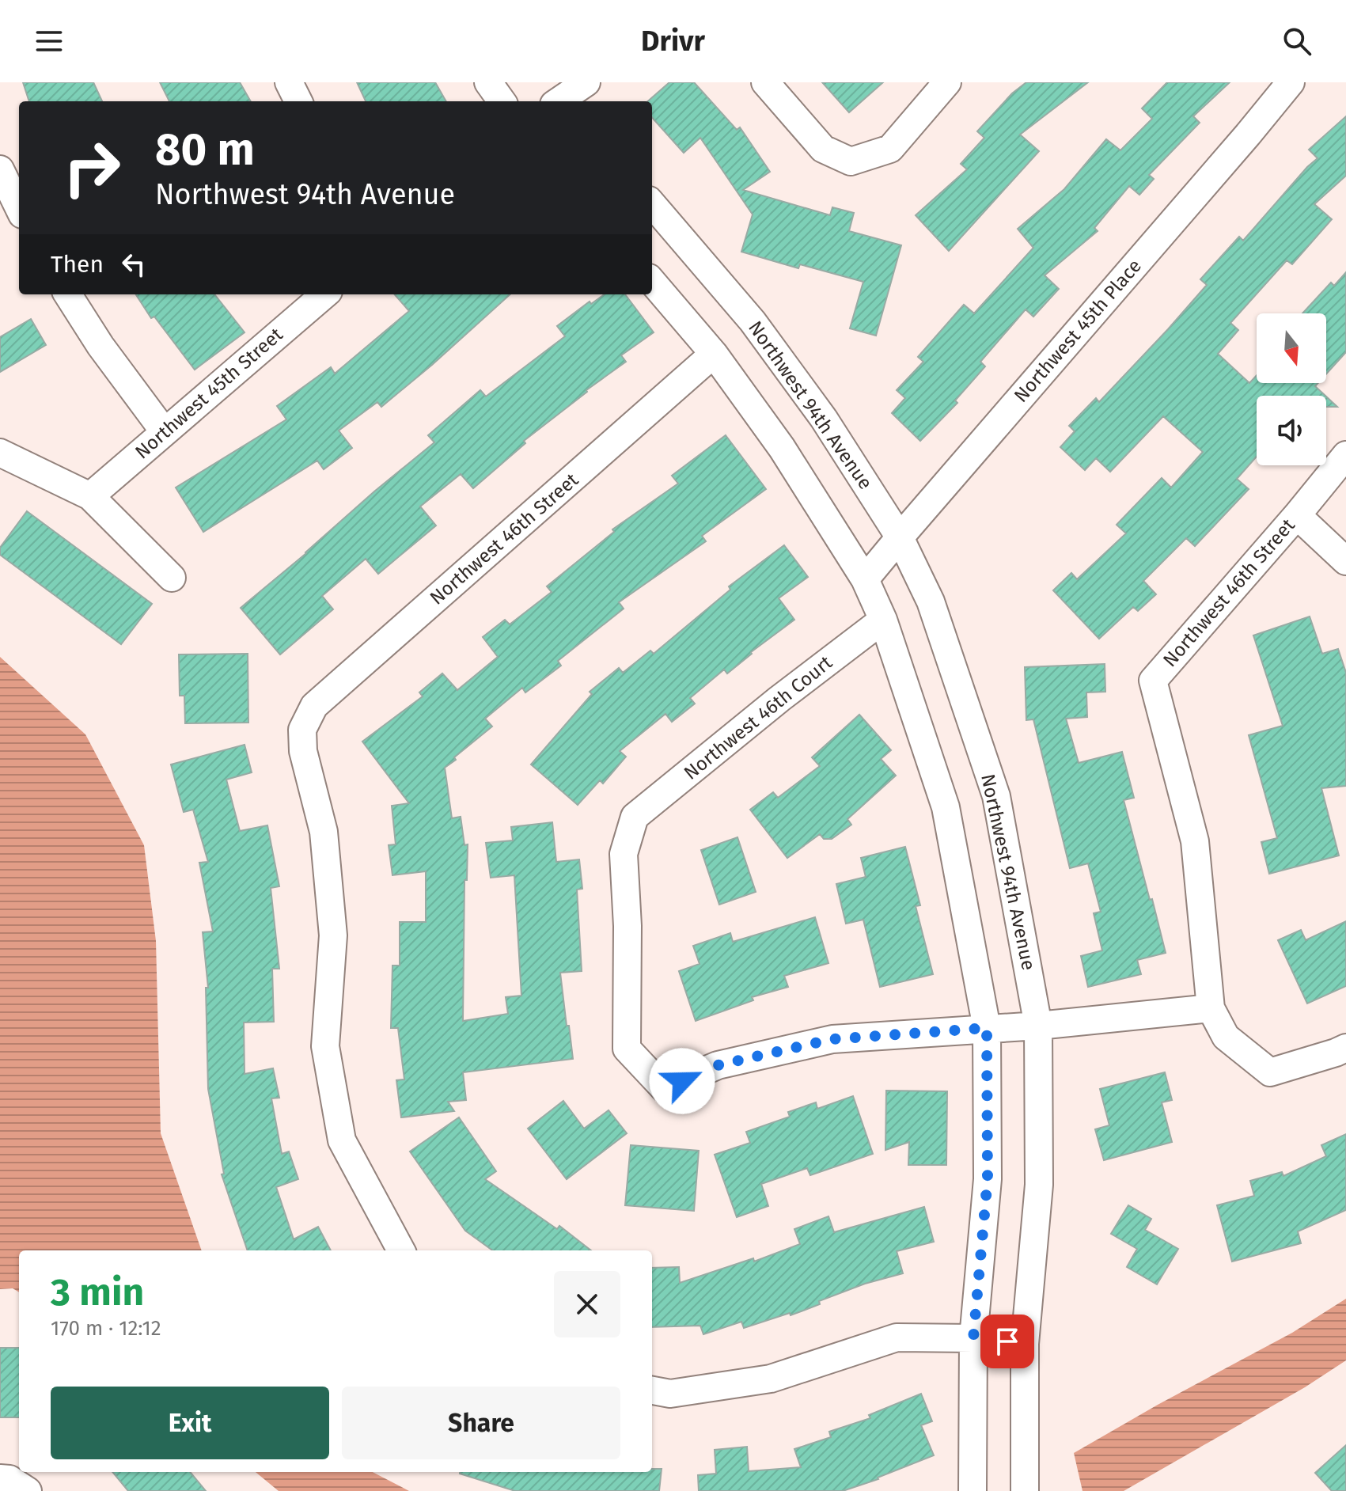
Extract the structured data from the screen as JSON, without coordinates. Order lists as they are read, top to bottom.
{
  "streets": {
    "street": [
      "Northwest 45th Place",
      "Northwest 45th Street",
      "Northwest 94th Avenue",
      "Northwest 46th Street",
      "Northwest 46th Court"
    ]
  },
  "crossings": [
    ["Northwest 45th Place", "Northwest 94th Avenue"]
  ],
  "north": "bottom",
  "page": {
    "header": "Drivr",
    "turn": ["80 m", "Northwest 94th Avenue"],
    "then": "Then",
    "heading": ["3 min", "170 m · 12:12"],
    "buttons": ["Exit", "Share"]
  }
}
